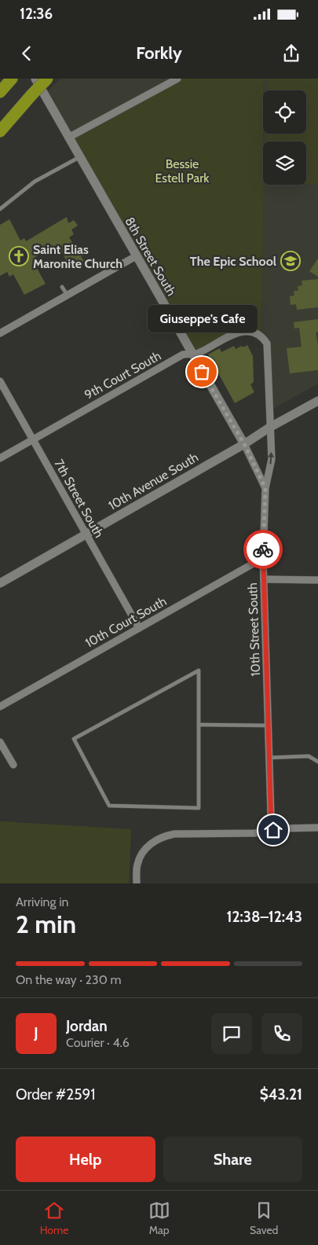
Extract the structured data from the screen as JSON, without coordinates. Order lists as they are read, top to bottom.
{
  "streets": {
    "street": [
      "8th Street South",
      "9th Court South",
      "10th Avenue South",
      "7th Street South",
      "10th Court South",
      "10th Street South"
    ]
  },
  "crossings": [
    ["8th Street South", "9th Court South"],
    ["8th Street South", "10th Avenue South"],
    ["8th Street South", "10th Street South"],
    ["9th Court South", "7th Street South"],
    ["9th Court South", "10th Street South"],
    ["10th Avenue South", "7th Street South"],
    ["10th Avenue South", "10th Street South"],
    ["7th Street South", "10th Court South"],
    ["10th Court South", "10th Street South"]
  ],
  "parks": ["Bessie Estell Park"],
  "places": {
    "church": ["Saint Elias Maronite Church"],
    "school or university": ["The Epic School"],
    "other": ["Giuseppe's Cafe"]
  },
  "page": {
    "status": "12:36",
    "header": "Forkly",
    "bubble": "Giuseppe's Cafe",
    "heading": ["2 min", "Arriving in", "12:38–12:43"],
    "panel": [
      "Jordan",
      "Courier · 4.6",
      "Order #2591",
      "$43.21"
    ],
    "bar": "On the way · 230 m",
    "round": "J",
    "buttons": ["Help", "Share"],
    "tabs": ["Home", "Map", "Saved"]
  }
}
